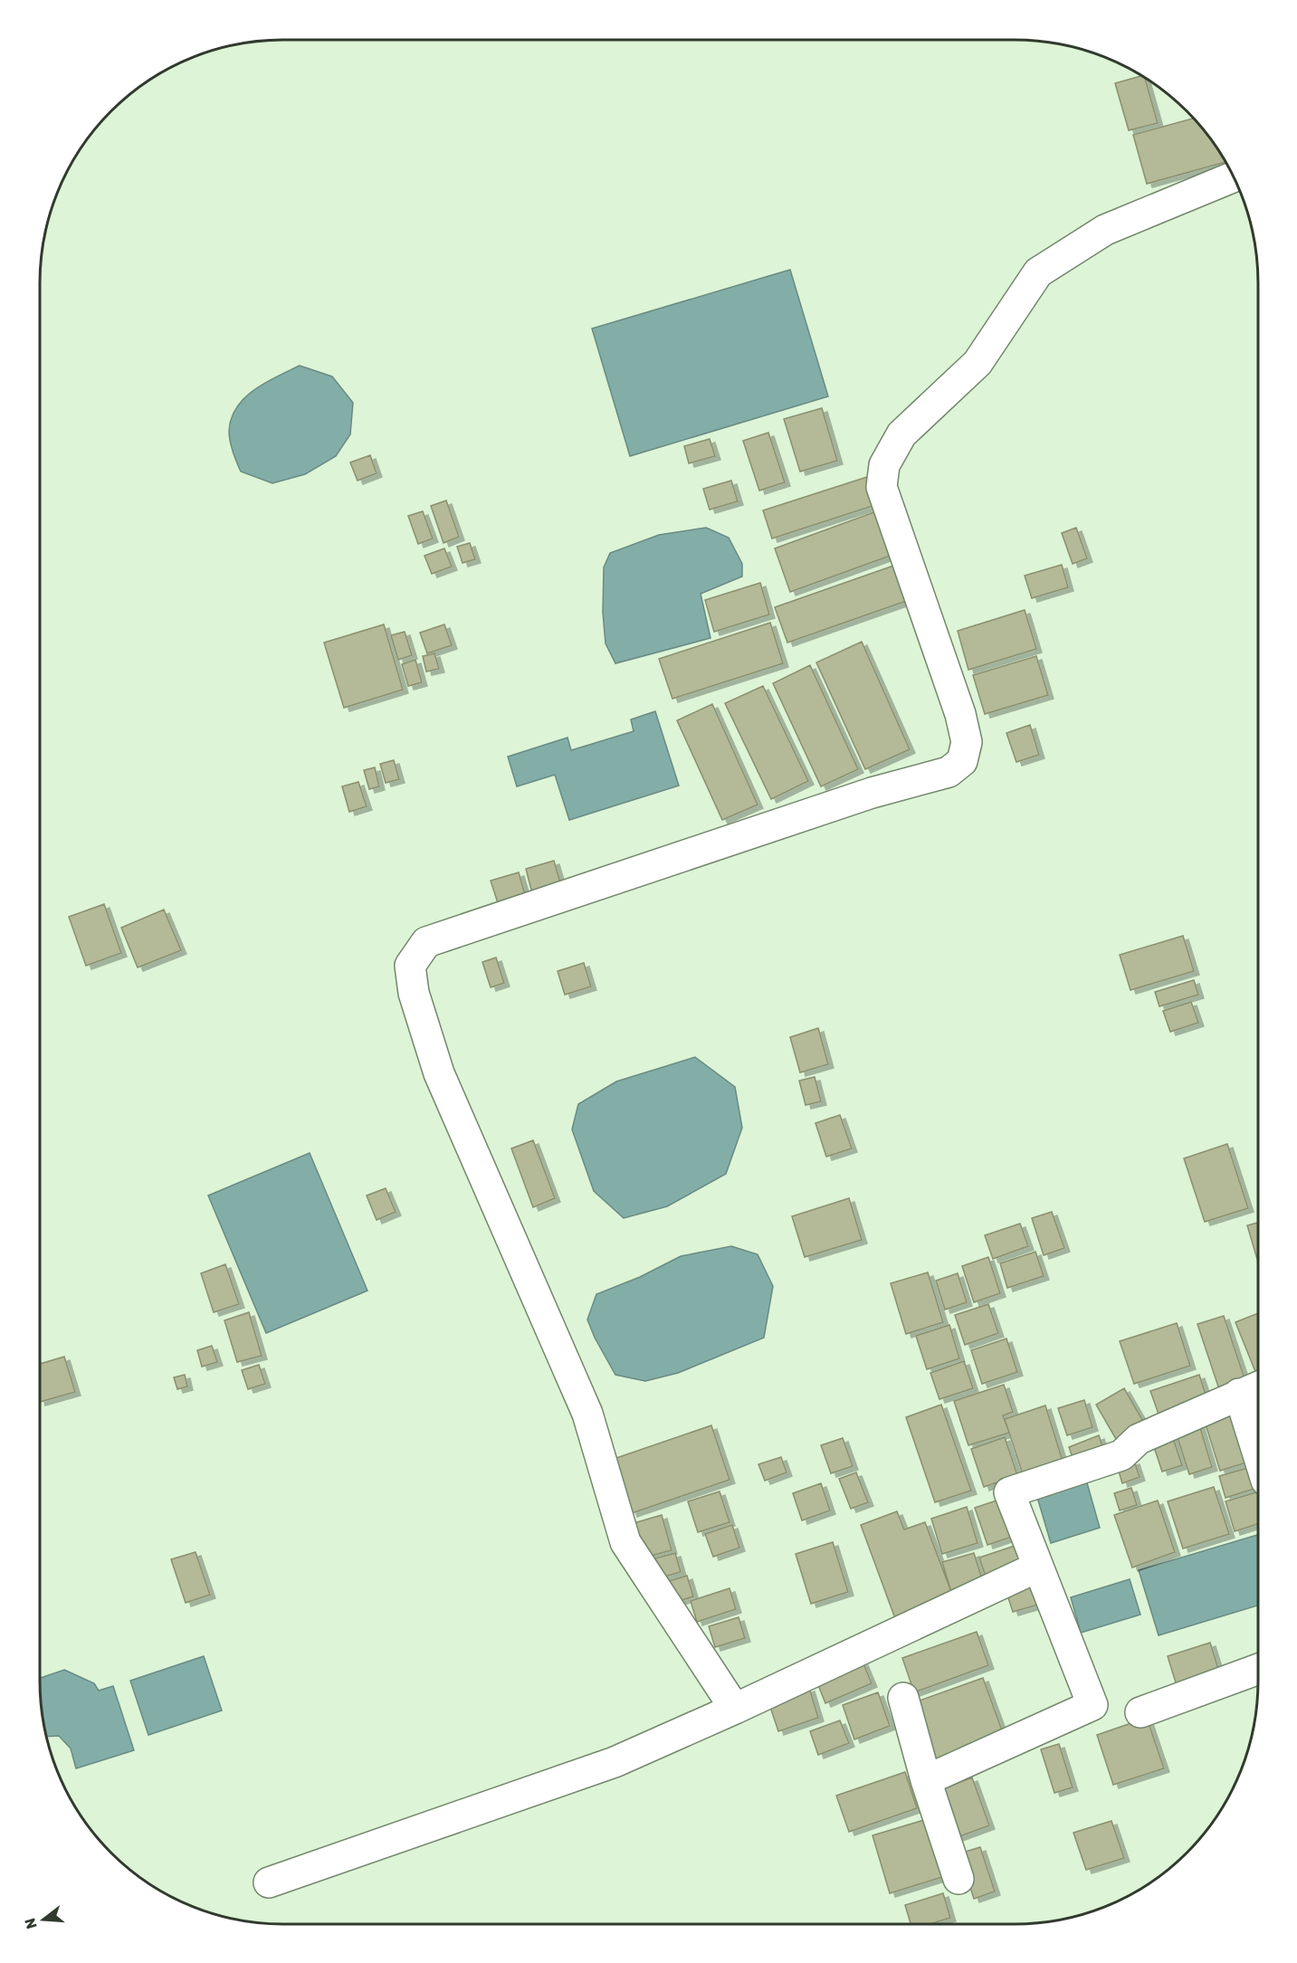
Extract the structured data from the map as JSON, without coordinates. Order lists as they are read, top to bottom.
{
  "north": "left"
}
